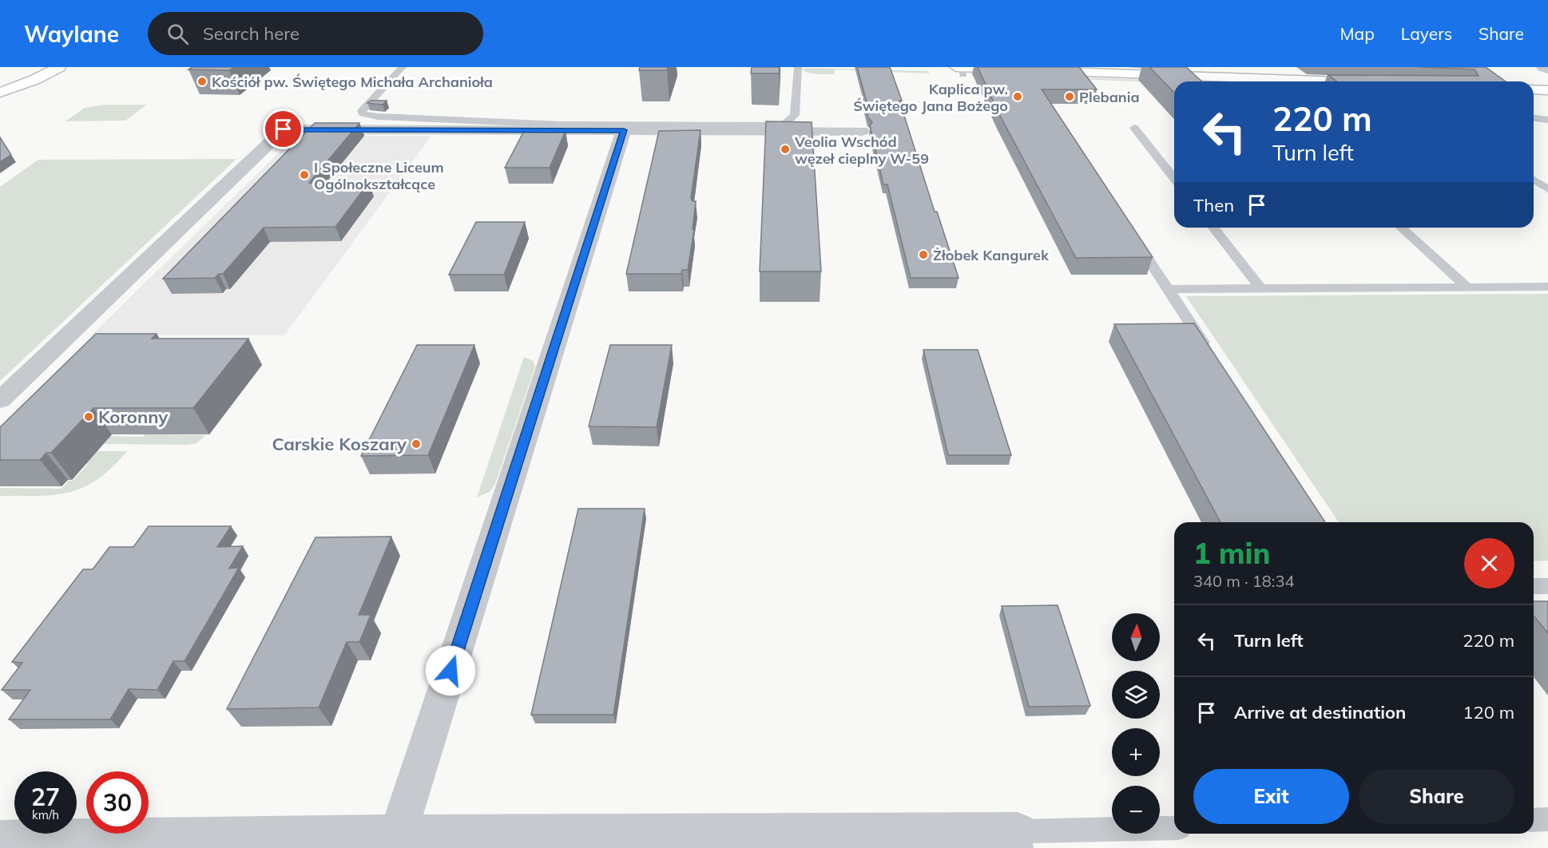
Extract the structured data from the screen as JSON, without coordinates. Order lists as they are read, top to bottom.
{
  "places": [
    "Kościół pw. Świętego Michała Archanioła",
    "Kaplica pw. Świętego Jana Bożego",
    "Plebania",
    "Veolia Wschód węzeł cieplny W-59",
    "I Społeczne Liceum Ogólnokształcące",
    "Żłobek Kangurek",
    "Koronny",
    "Carskie Koszary"
  ],
  "north": "top",
  "page": {
    "header": "Waylane",
    "search": "Search here",
    "nav": ["Map", "Layers", "Share"],
    "turn": ["220 m", "Turn left"],
    "then": "Then",
    "heading": ["1 min", "340 m · 18:34"],
    "list": [
      {
        "name": "Turn left",
        "value": "220 m"
      },
      {
        "name": "Arrive at destination",
        "value": "120 m"
      }
    ],
    "map_buttons": ["+", "−"],
    "buttons": ["Exit", "Share"],
    "speed": "27 km/h",
    "limit": "30"
  }
}
